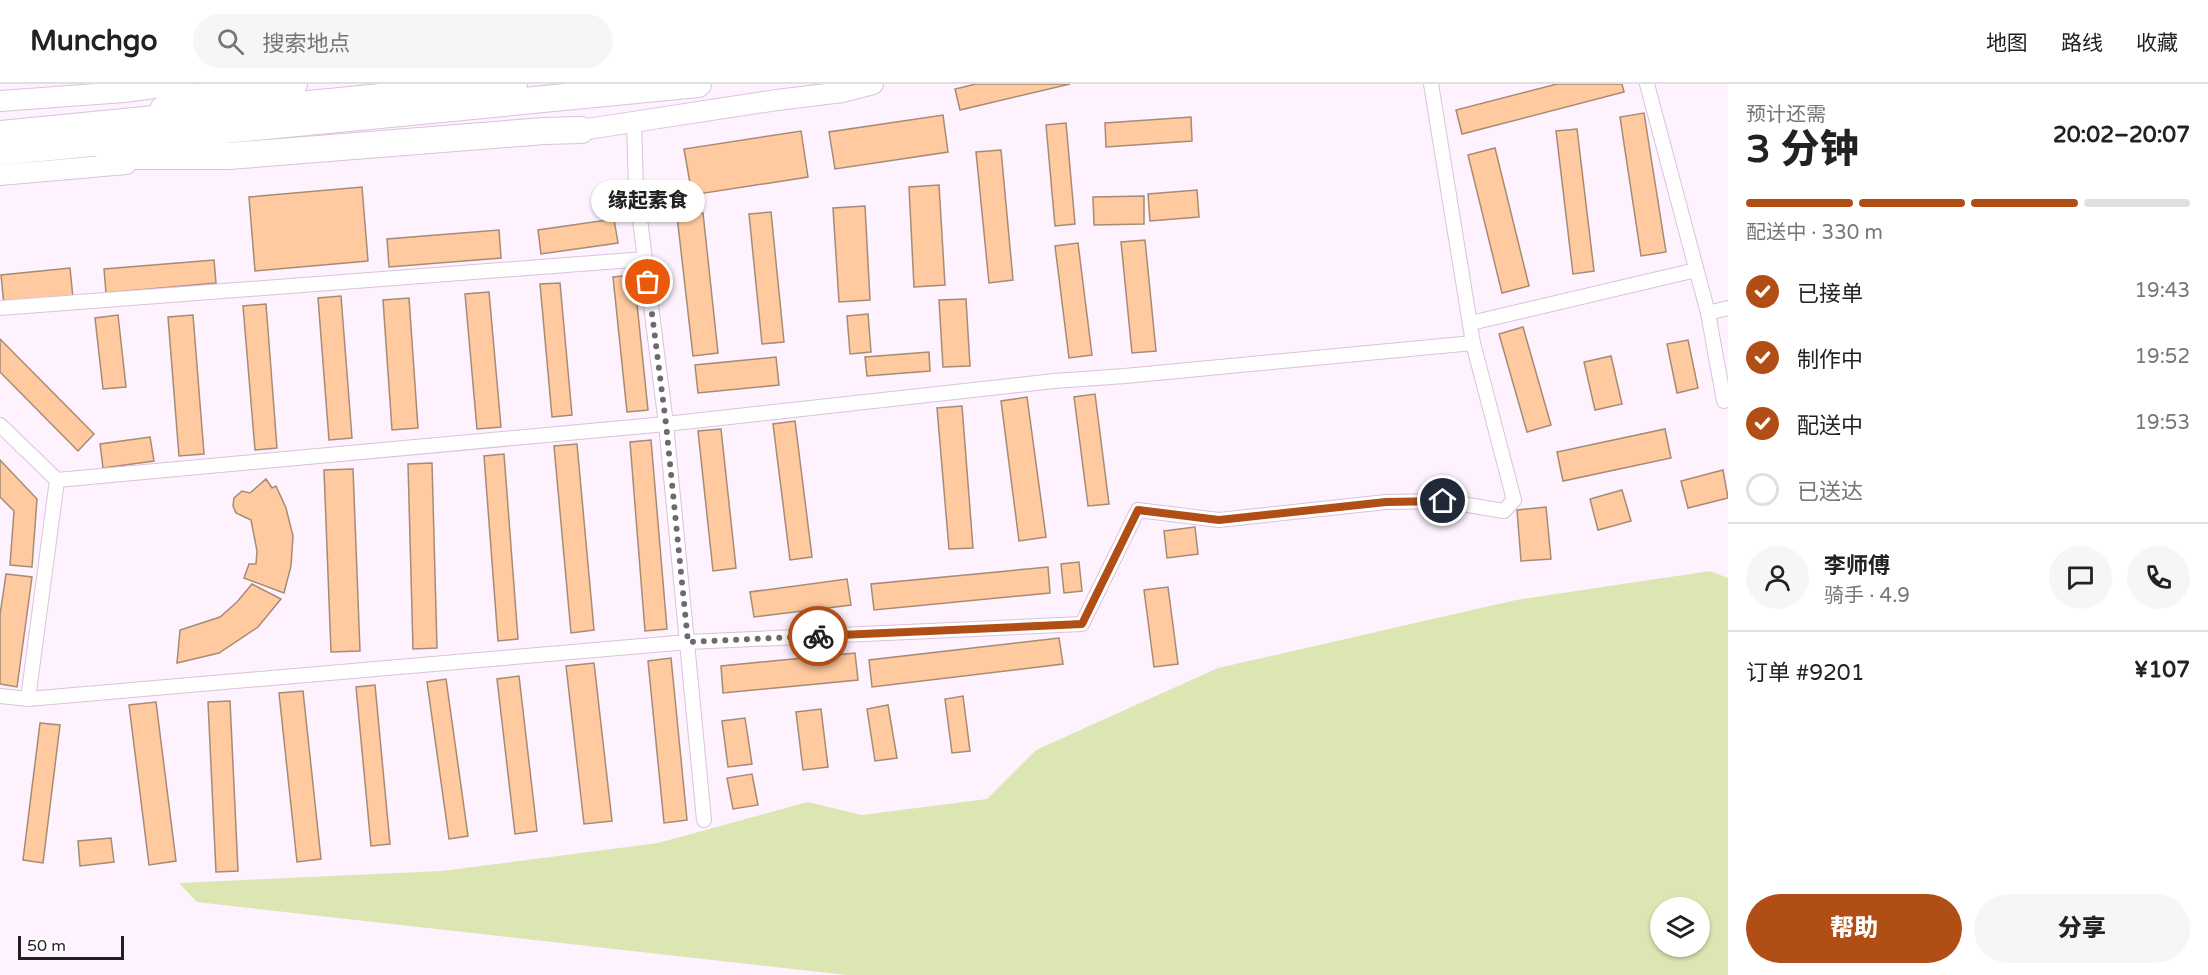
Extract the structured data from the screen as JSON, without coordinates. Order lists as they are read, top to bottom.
{
  "places": ["缘起素食"],
  "scale_bar": "50 m",
  "page": {
    "header": "Munchgo",
    "search": "搜索地点",
    "nav": ["地图", "路线", "收藏"],
    "heading": ["3 分钟", "预计还需", "20:02–20:07"],
    "panel": [
      "李师傅",
      "骑手 · 4.9",
      "订单 #9201",
      "¥107"
    ],
    "bubble": "缘起素食",
    "bar": "配送中 · 330 m",
    "list": [
      ["已接单", "19:43"],
      ["制作中", "19:52"],
      ["配送中", "19:53"],
      "已送达"
    ],
    "buttons": ["帮助", "分享"],
    "scale": "50 m"
  }
}
